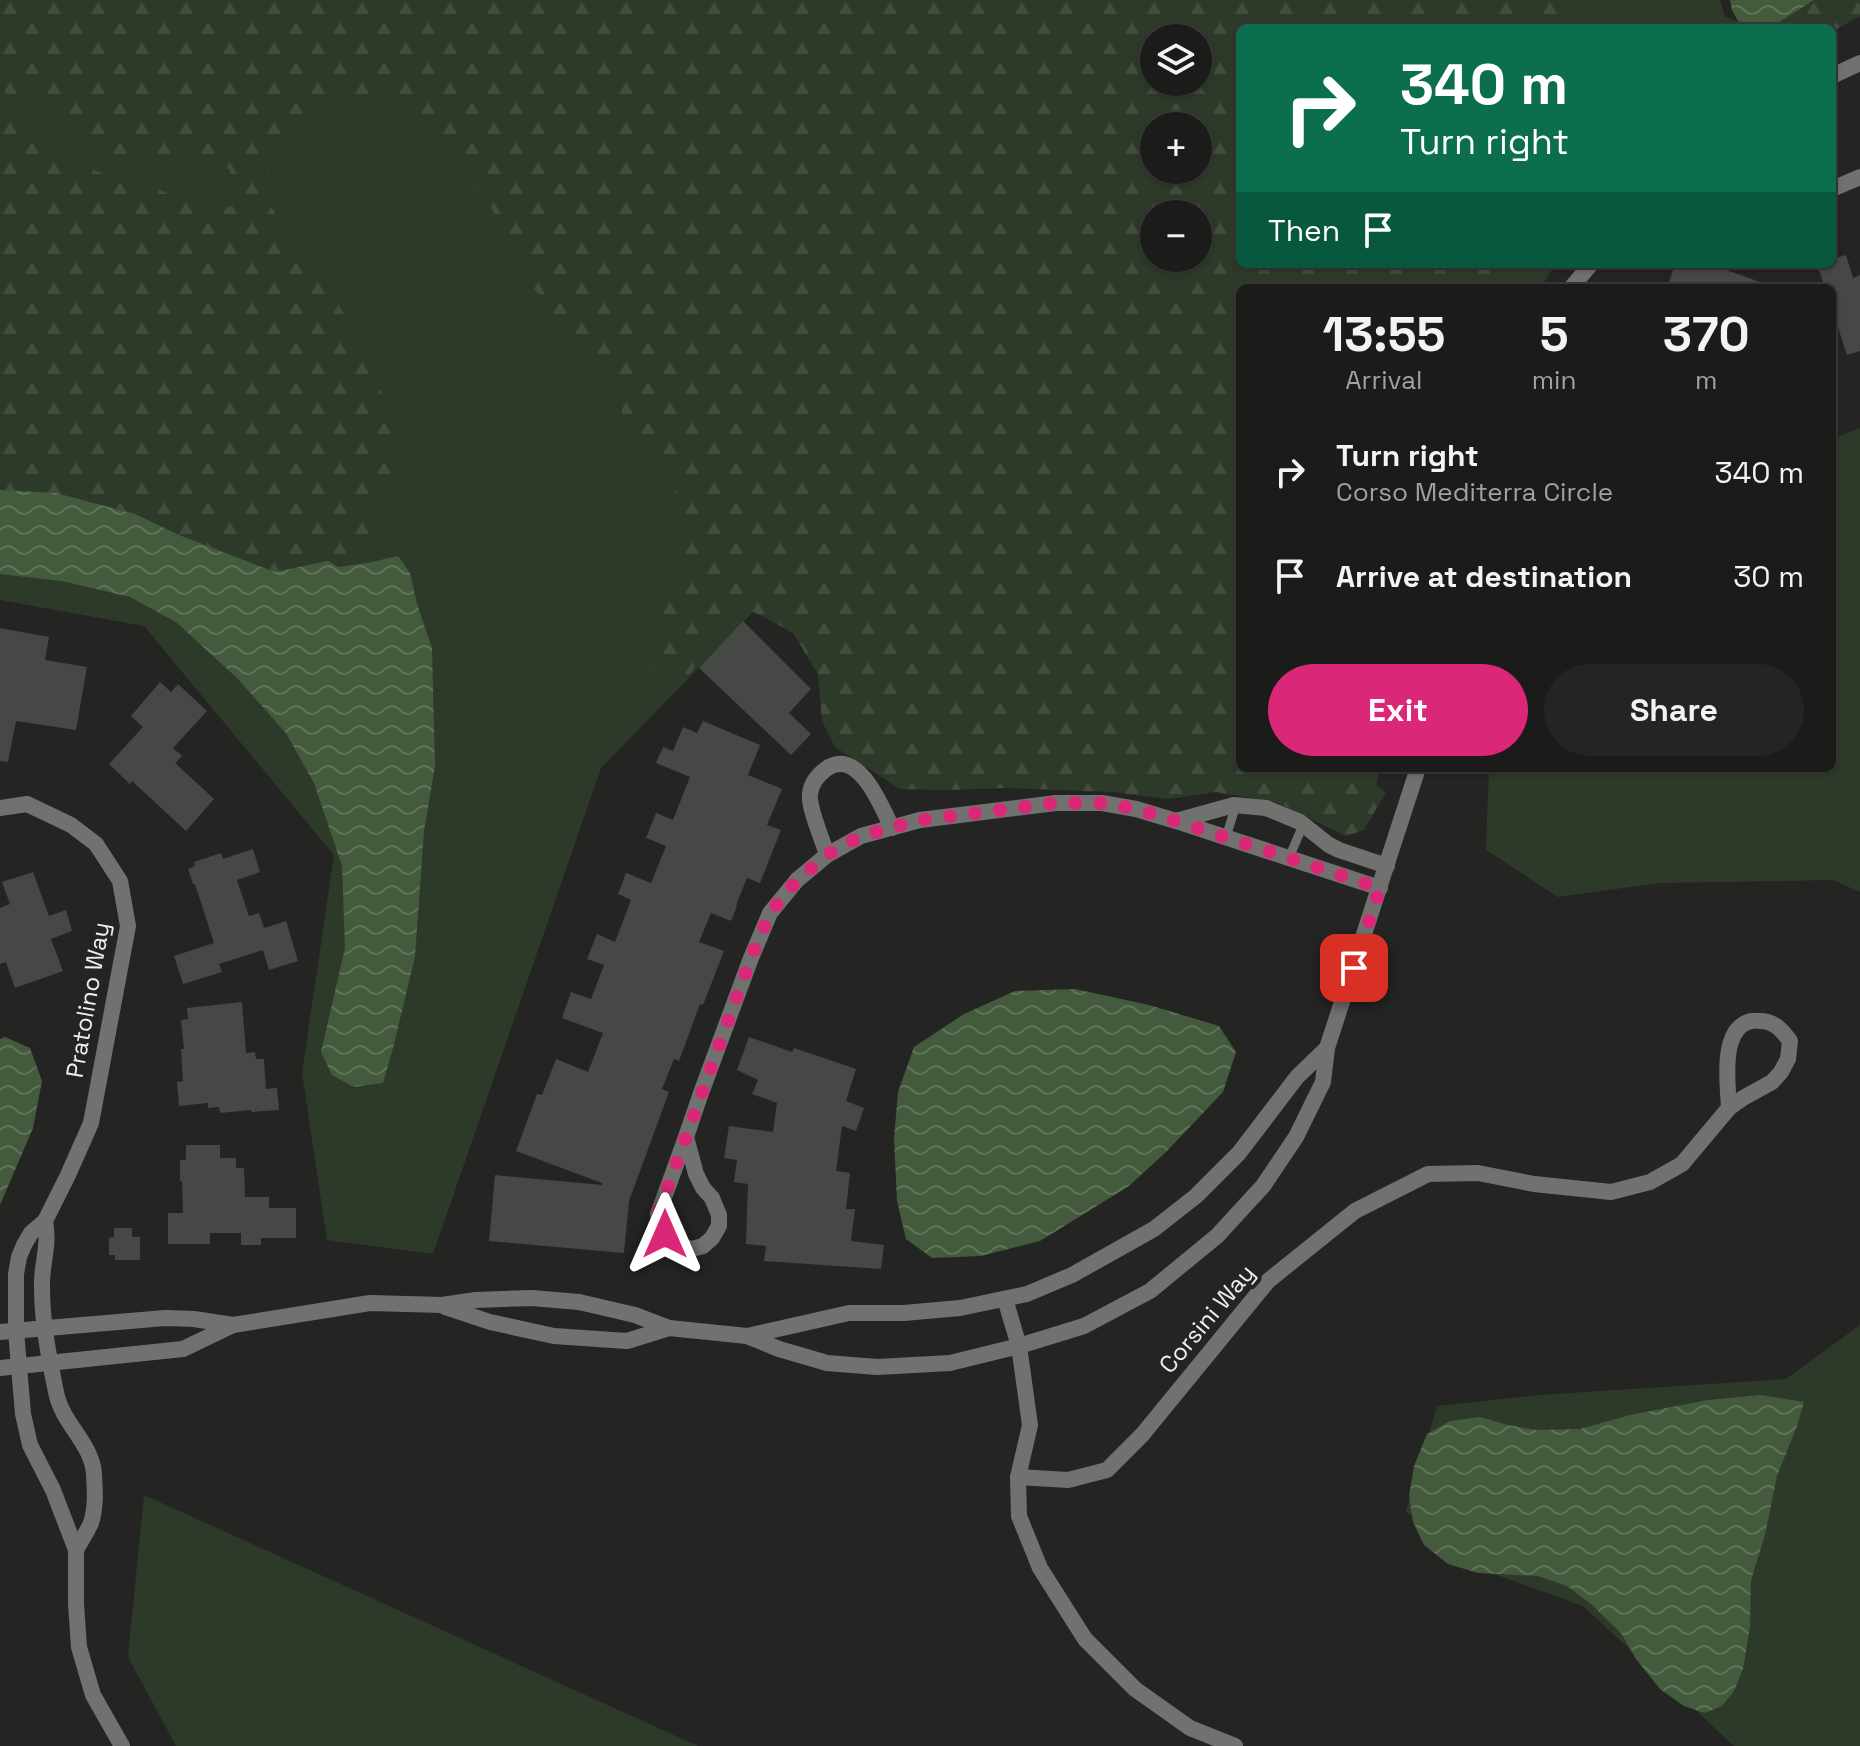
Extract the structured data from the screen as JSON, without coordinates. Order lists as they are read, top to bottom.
{
  "streets": {
    "street": ["Pratolino Way", "Corsini Way"]
  },
  "page": {
    "map_buttons": ["+", "−"],
    "turn": ["340 m", "Turn right"],
    "then": "Then",
    "eta": [
      "13:55",
      "Arrival",
      "5",
      "min",
      "370",
      "m"
    ],
    "list": [
      {
        "name": "Turn right",
        "note": "Corso Mediterra Circle",
        "value": "340 m"
      },
      {
        "name": "Arrive at destination",
        "value": "30 m"
      }
    ],
    "buttons": ["Exit", "Share"]
  }
}
